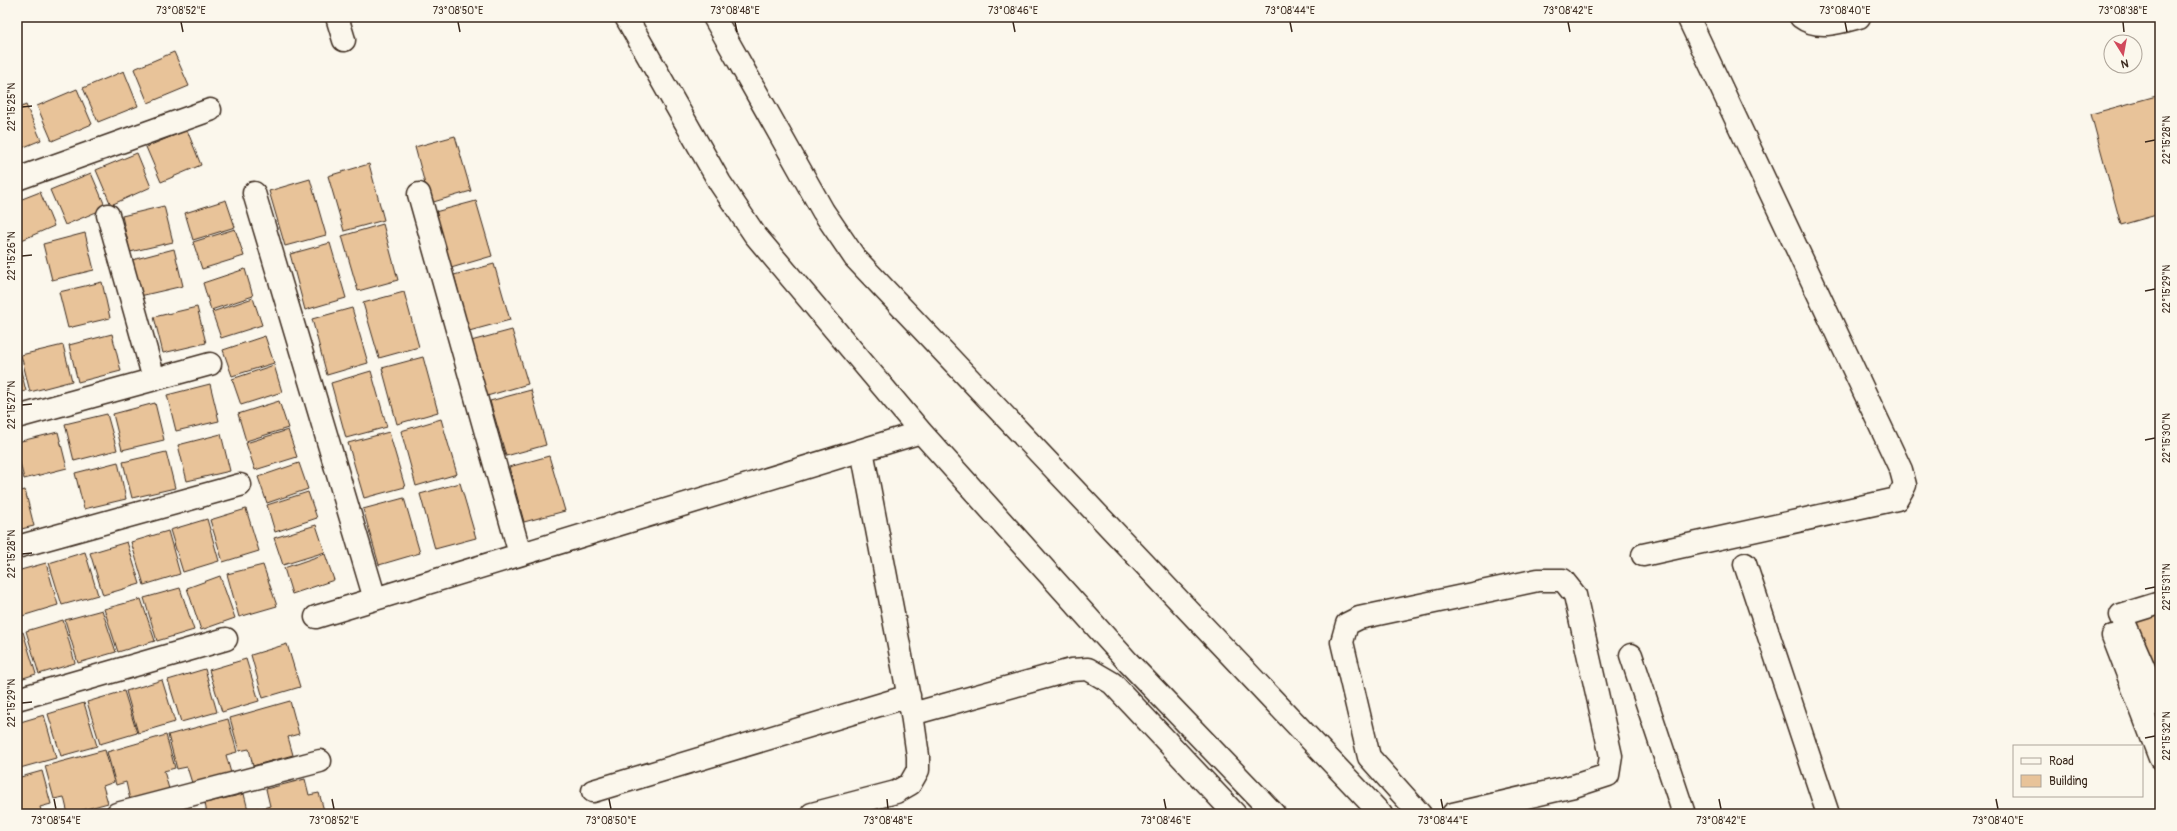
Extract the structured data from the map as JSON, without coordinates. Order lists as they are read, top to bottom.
{
  "legend": ["Road", "Building"],
  "north": "bottom",
  "coordinates": [
    "73°08'52\"E",
    "73°08'50\"E",
    "73°08'48\"E",
    "73°08'46\"E",
    "73°08'44\"E",
    "73°08'42\"E",
    "73°08'40\"E",
    "73°08'38\"E",
    "22°15'25\"N",
    "22°15'28\"N",
    "22°15'26\"N",
    "22°15'29\"N",
    "22°15'27\"N",
    "22°15'30\"N",
    "22°15'31\"N",
    "22°15'32\"N",
    "73°08'54\"E"
  ]
}
